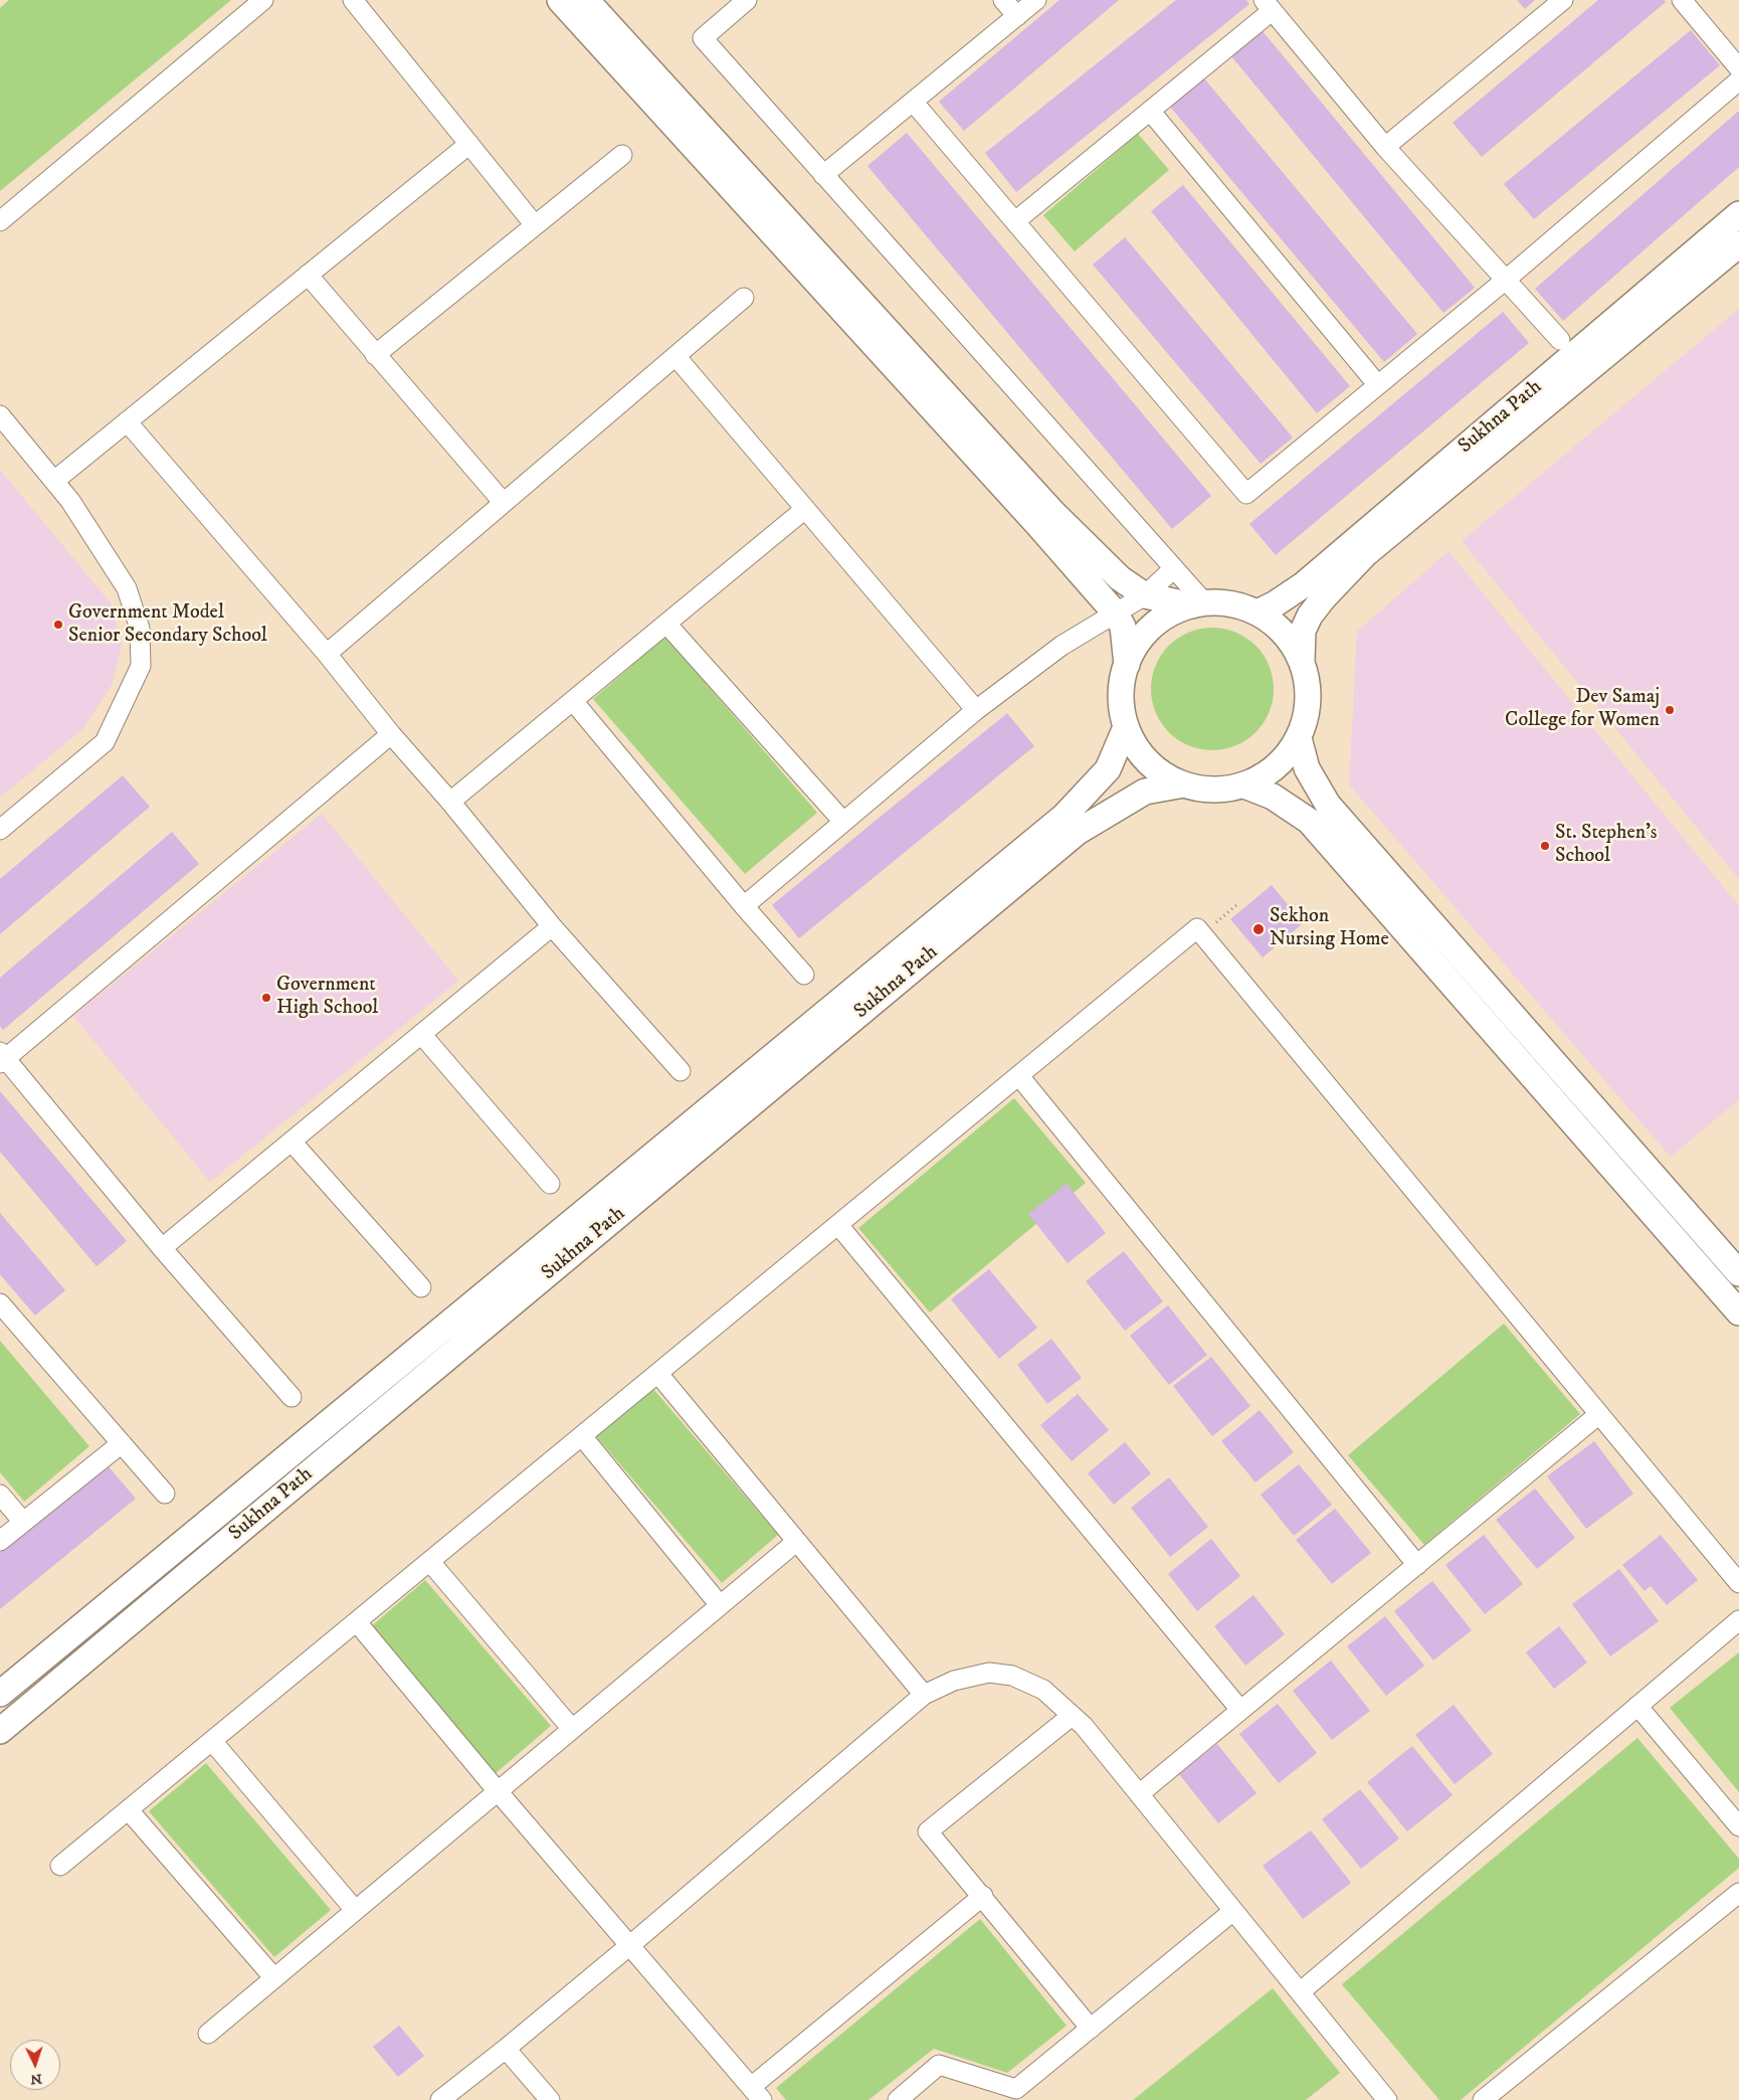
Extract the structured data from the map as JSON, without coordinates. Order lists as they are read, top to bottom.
{
  "streets": {
    "main road": ["Sukhna Path"]
  },
  "places": [
    "Government Model Senior Secondary School",
    "Dev Samaj College for Women",
    "St. Stephen's School",
    "Sekhon Nursing Home",
    "Government High School"
  ],
  "north": "bottom"
}
